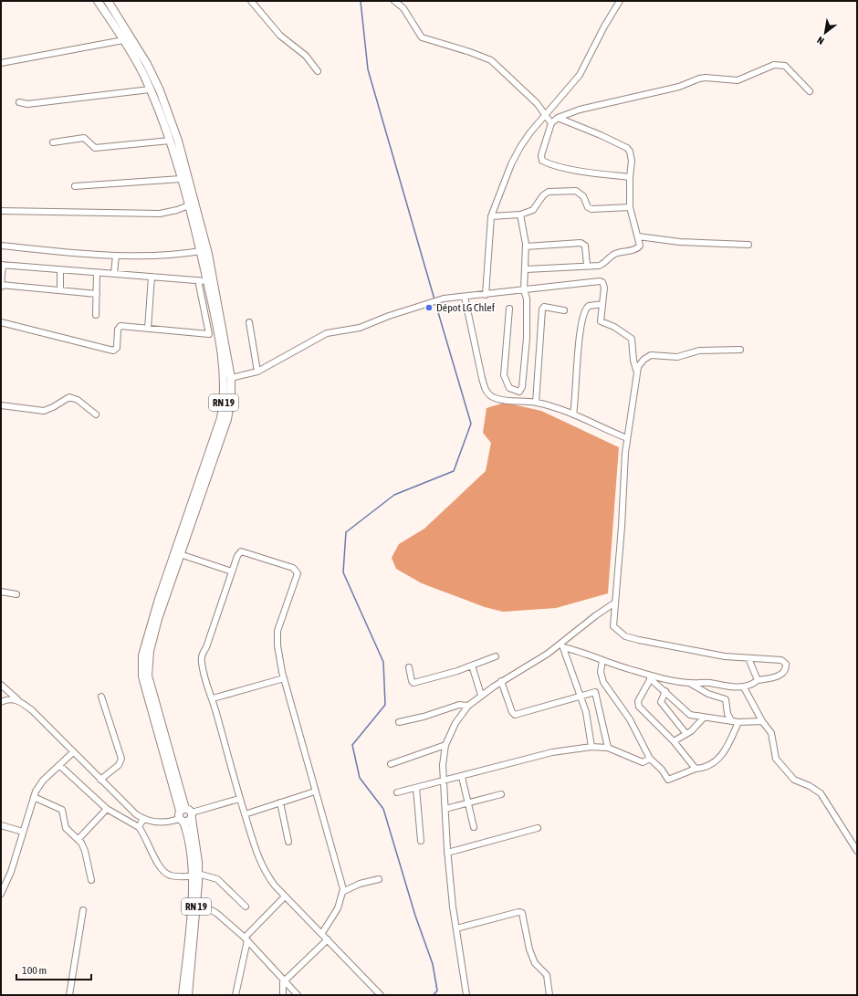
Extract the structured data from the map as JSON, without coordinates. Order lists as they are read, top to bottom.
{
  "streets": {
    "main road": ["RN 19"]
  },
  "places": ["Dépot LG Chlef"],
  "scale_bar": "100 m",
  "north": "bottom left"
}
